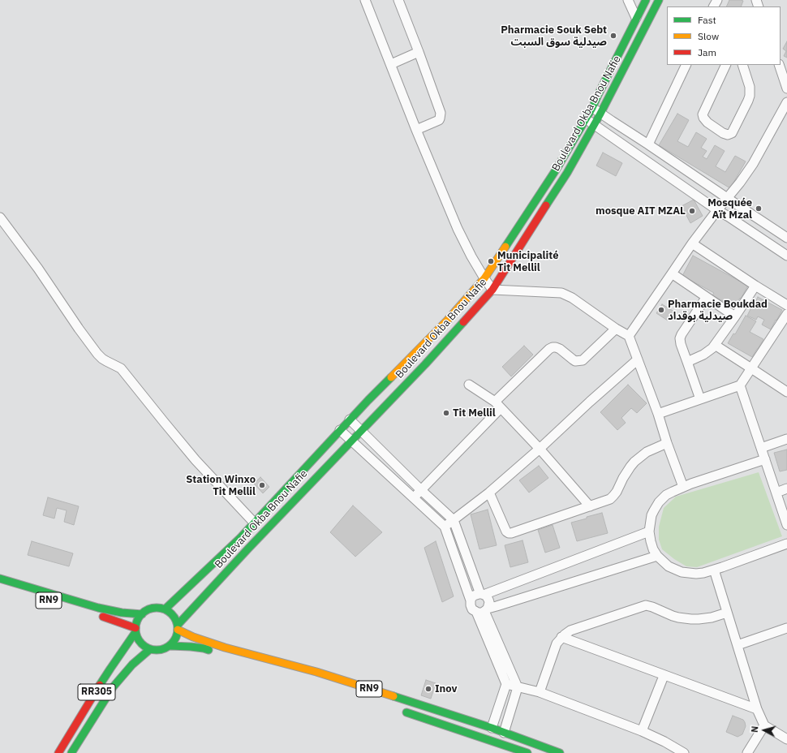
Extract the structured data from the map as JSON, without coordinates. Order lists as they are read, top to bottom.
{
  "streets": {
    "main road": ["Boulevard Okba Bnou Nafie", "RN9", "RR305"]
  },
  "crossings": [
    ["Boulevard Okba Bnou Nafie", "RN9"],
    ["Boulevard Okba Bnou Nafie", "RR305"],
    ["RN9", "RR305"]
  ],
  "places": [
    "Pharmacie Souk Sebt صيدلية سوق السبت",
    "Mosquée Aït Mzal",
    "mosque AIT MZAL",
    "Municipalité Tit Mellil",
    "Pharmacie Boukdad صيدلية بوقداد",
    "Tit Mellil",
    "Station Winxo Tit Mellil",
    "Inov"
  ],
  "legend": ["Fast", "Slow", "Jam"],
  "north": "left"
}
